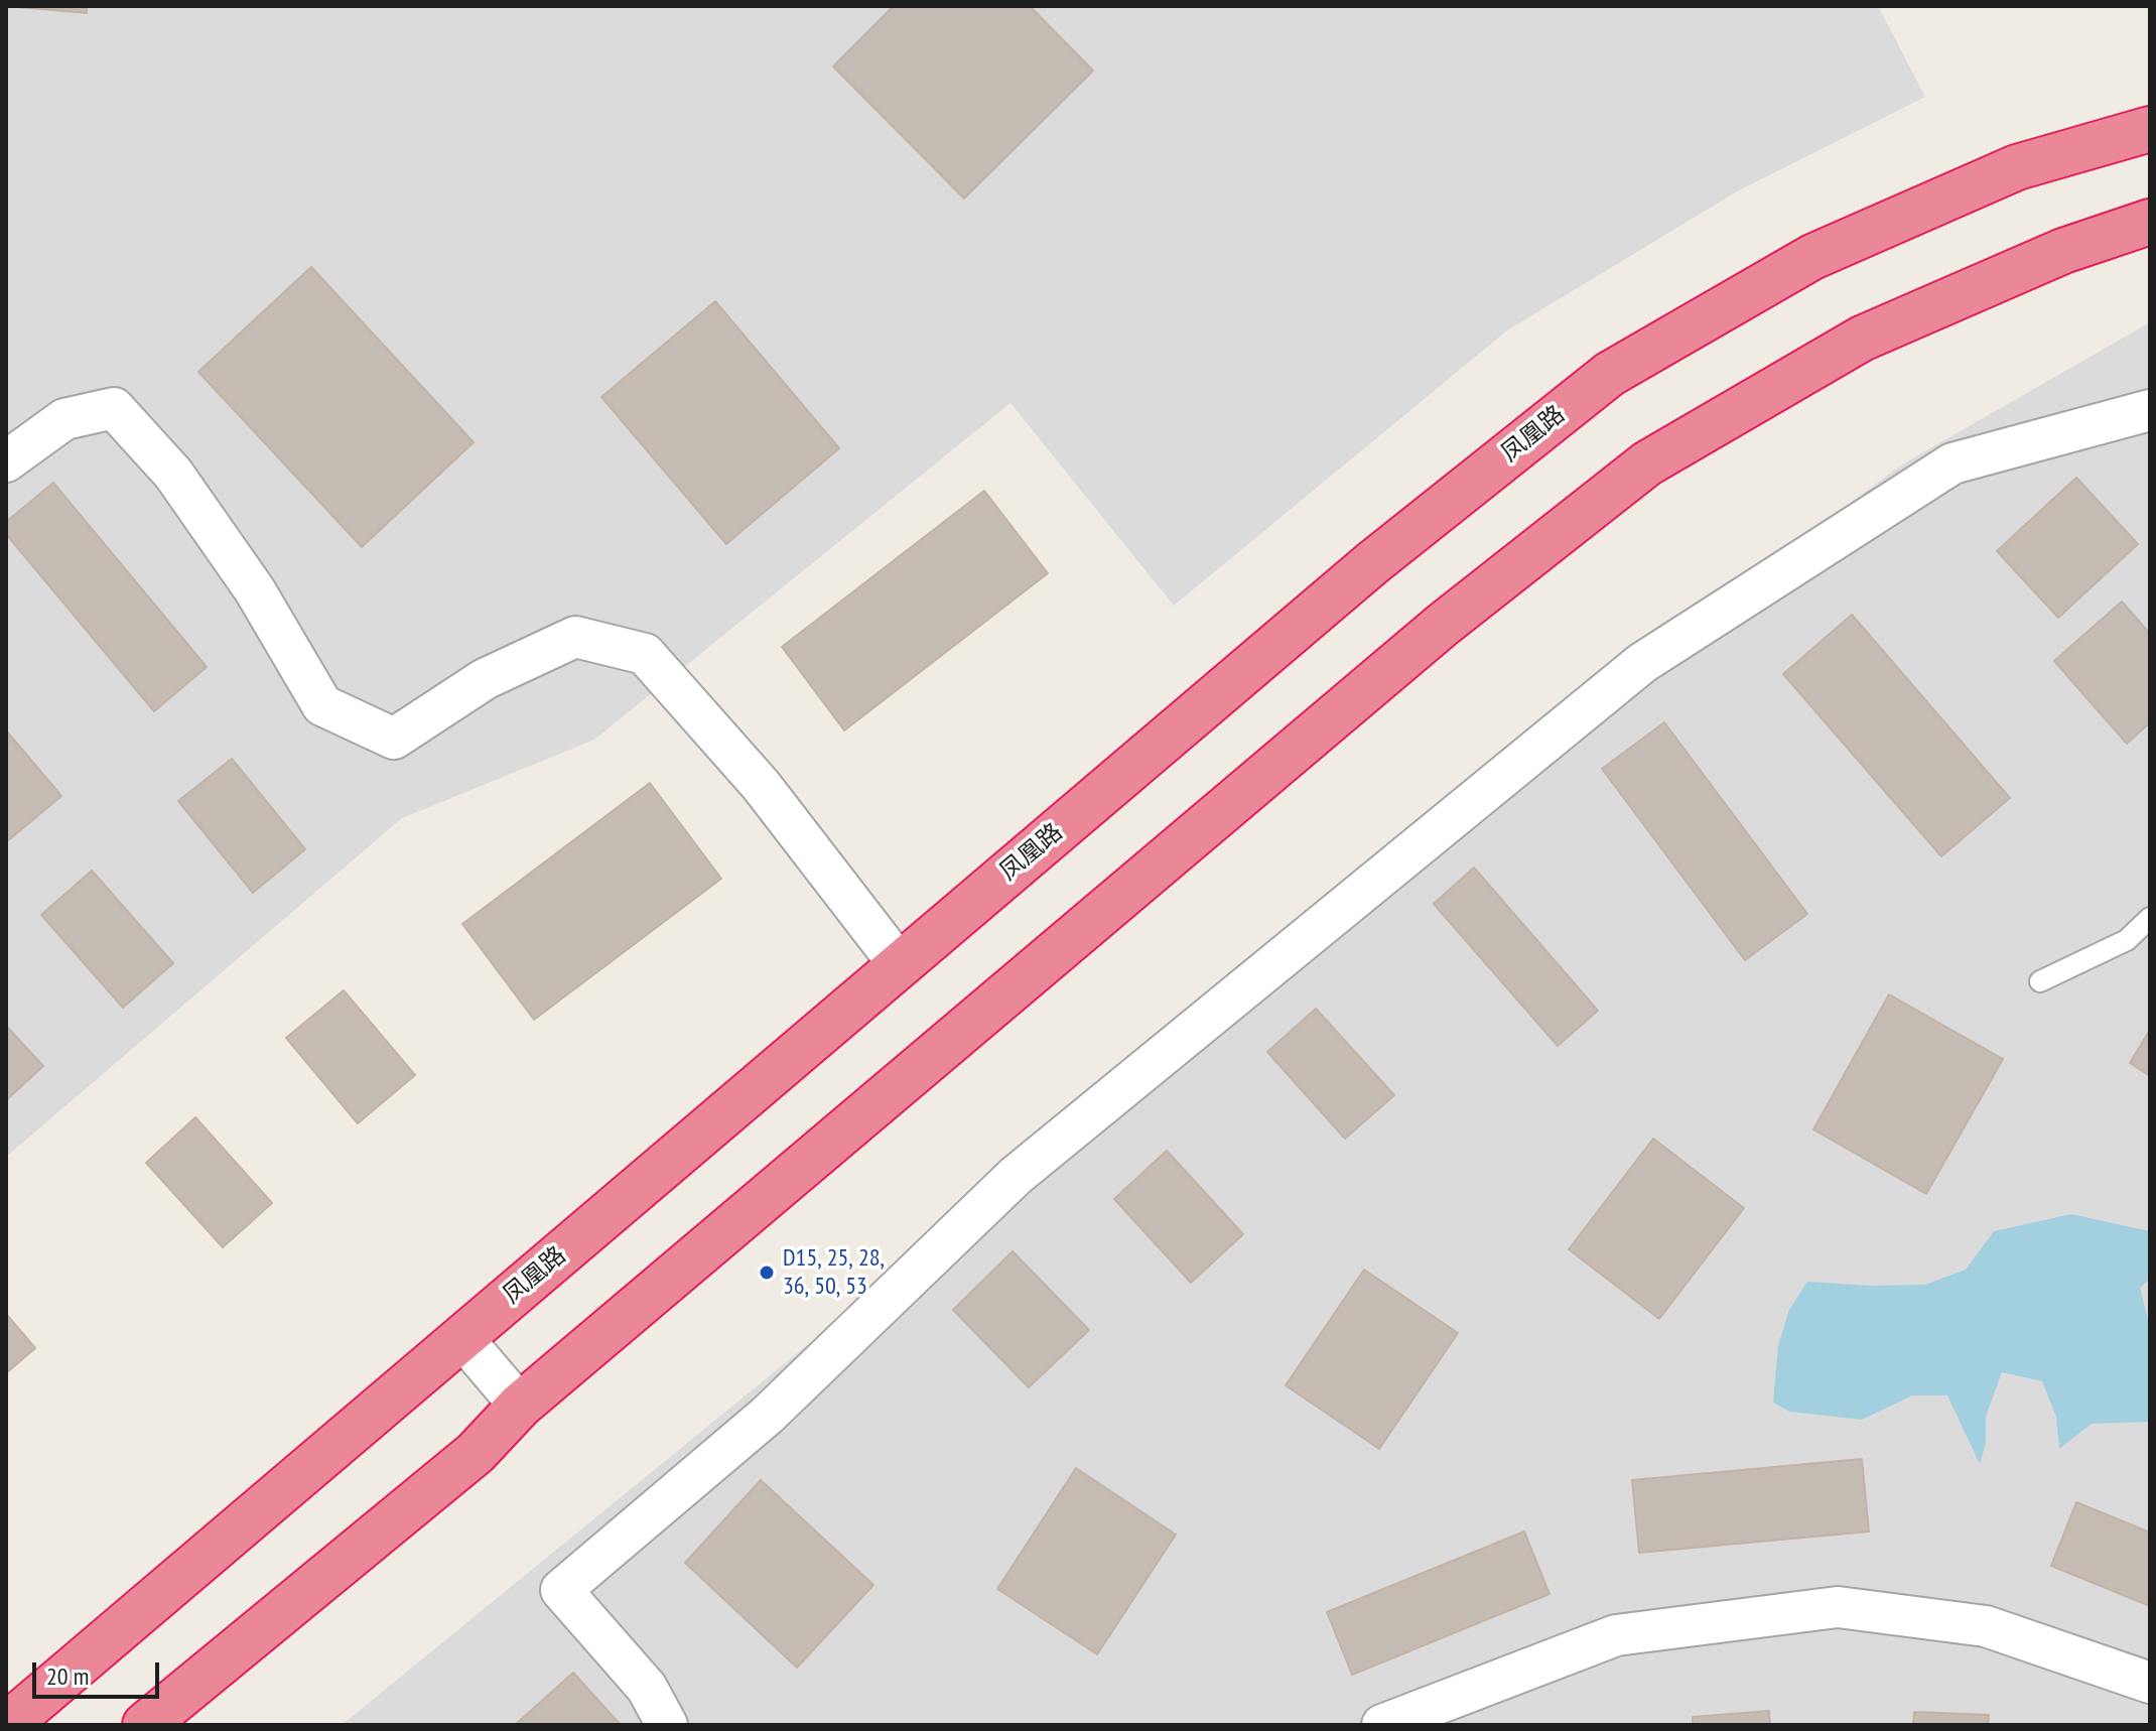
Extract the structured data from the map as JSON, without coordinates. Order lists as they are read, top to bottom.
{
  "streets": {
    "highway": ["凤凰路"]
  },
  "places": ["D15, 25, 28, 36, 50, 53"],
  "scale_bar": "20 m"
}
